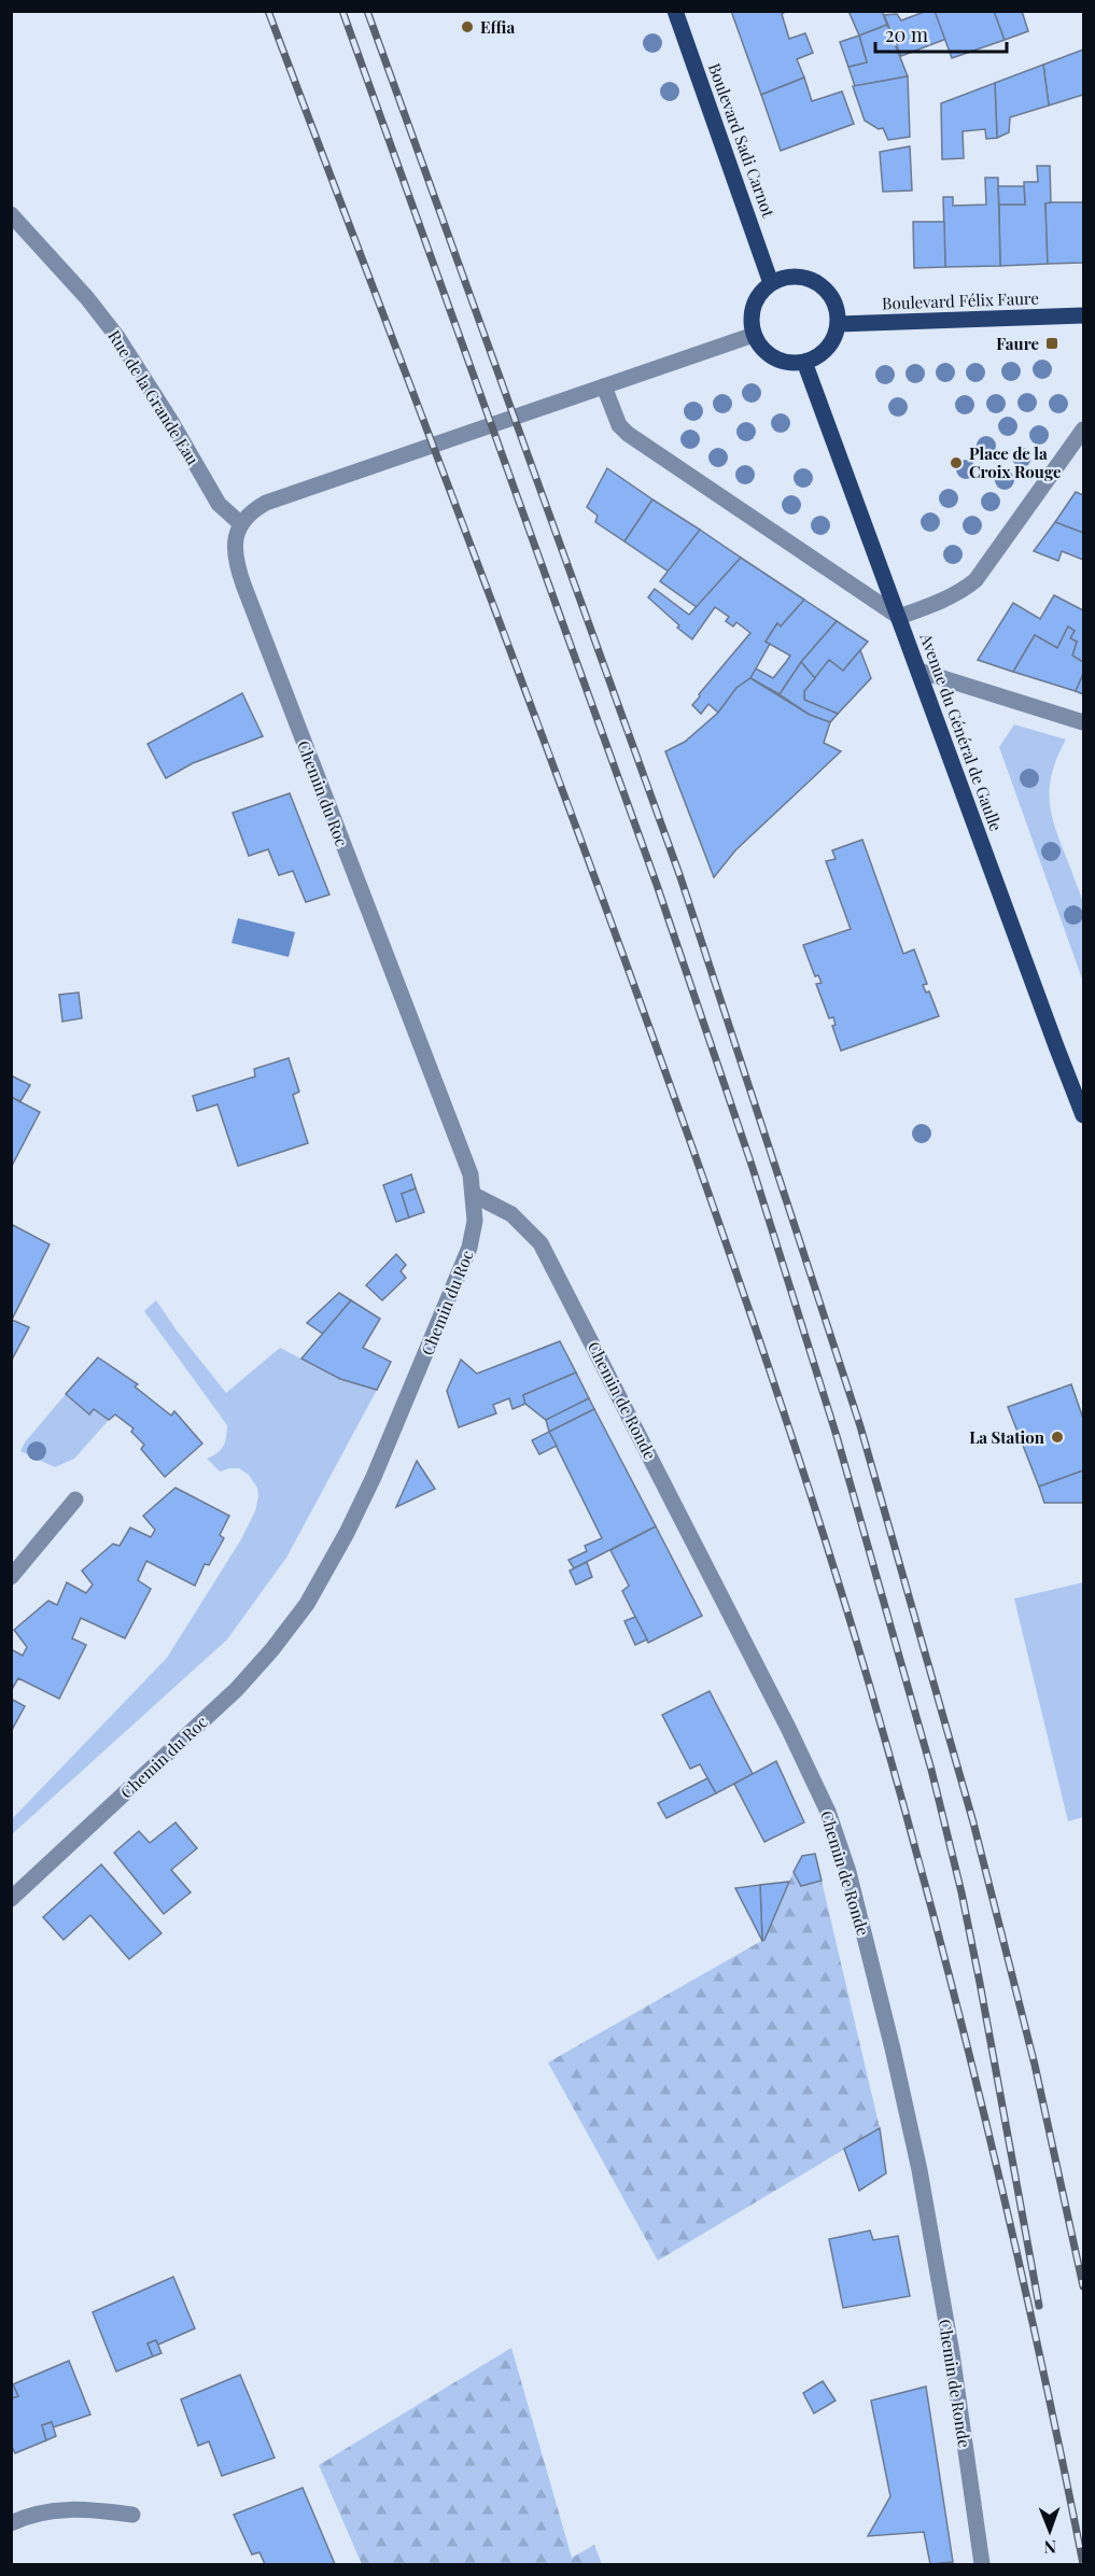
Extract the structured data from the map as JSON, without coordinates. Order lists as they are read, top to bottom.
{
  "streets": {
    "main road": ["Boulevard Sadi Carnot", "Boulevard Félix Faure", "Avenue du Général de Gaulle"],
    "street": ["Rue de la Grande Eau", "Chemin du Roc", "Chemin de Ronde"]
  },
  "crossings": [
    ["Boulevard Sadi Carnot", "Boulevard Félix Faure"],
    ["Boulevard Sadi Carnot", "Avenue du Général de Gaulle"],
    ["Boulevard Félix Faure", "Avenue du Général de Gaulle"],
    ["Rue de la Grande Eau", "Chemin du Roc"],
    ["Chemin du Roc", "Chemin de Ronde"]
  ],
  "places": {
    "other": ["Effia", "Place de la Croix Rouge", "La Station"],
    "transit": ["Faure"]
  },
  "scale_bar": "20 m",
  "north": "bottom"
}
